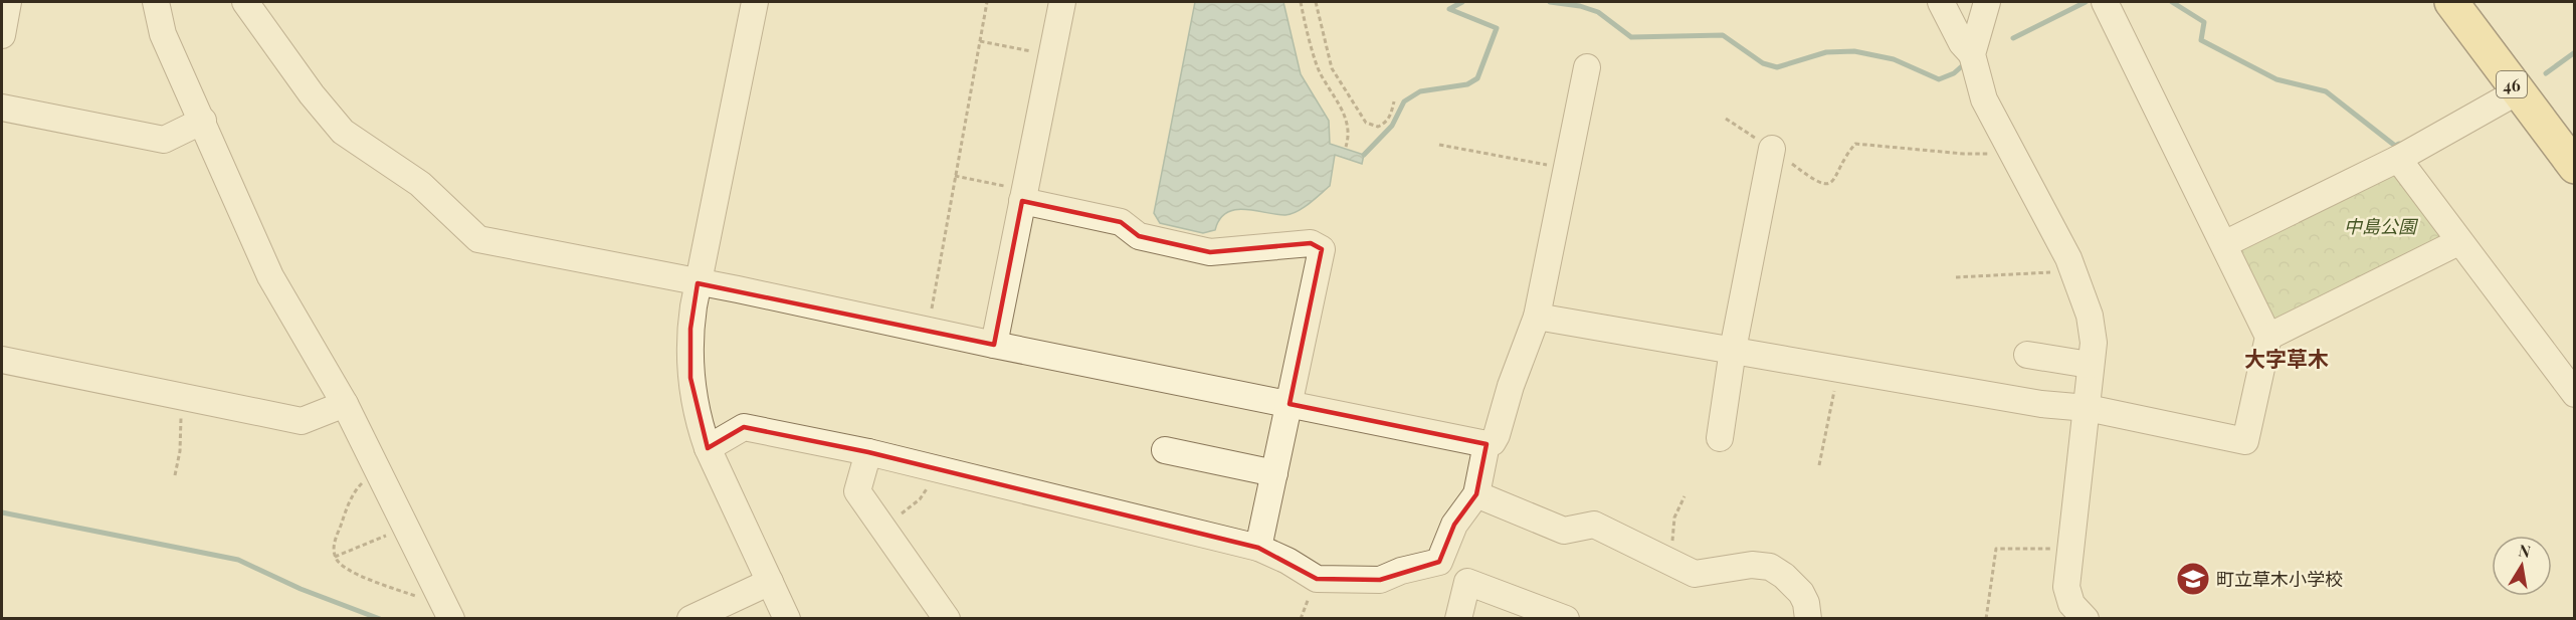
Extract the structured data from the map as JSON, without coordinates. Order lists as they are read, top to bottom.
{
  "streets": {
    "main road": ["46"]
  },
  "districts": ["大字草木"],
  "parks": ["中島公園"],
  "places": {
    "school or university": ["町立草木小学校"]
  },
  "north": "top"
}
